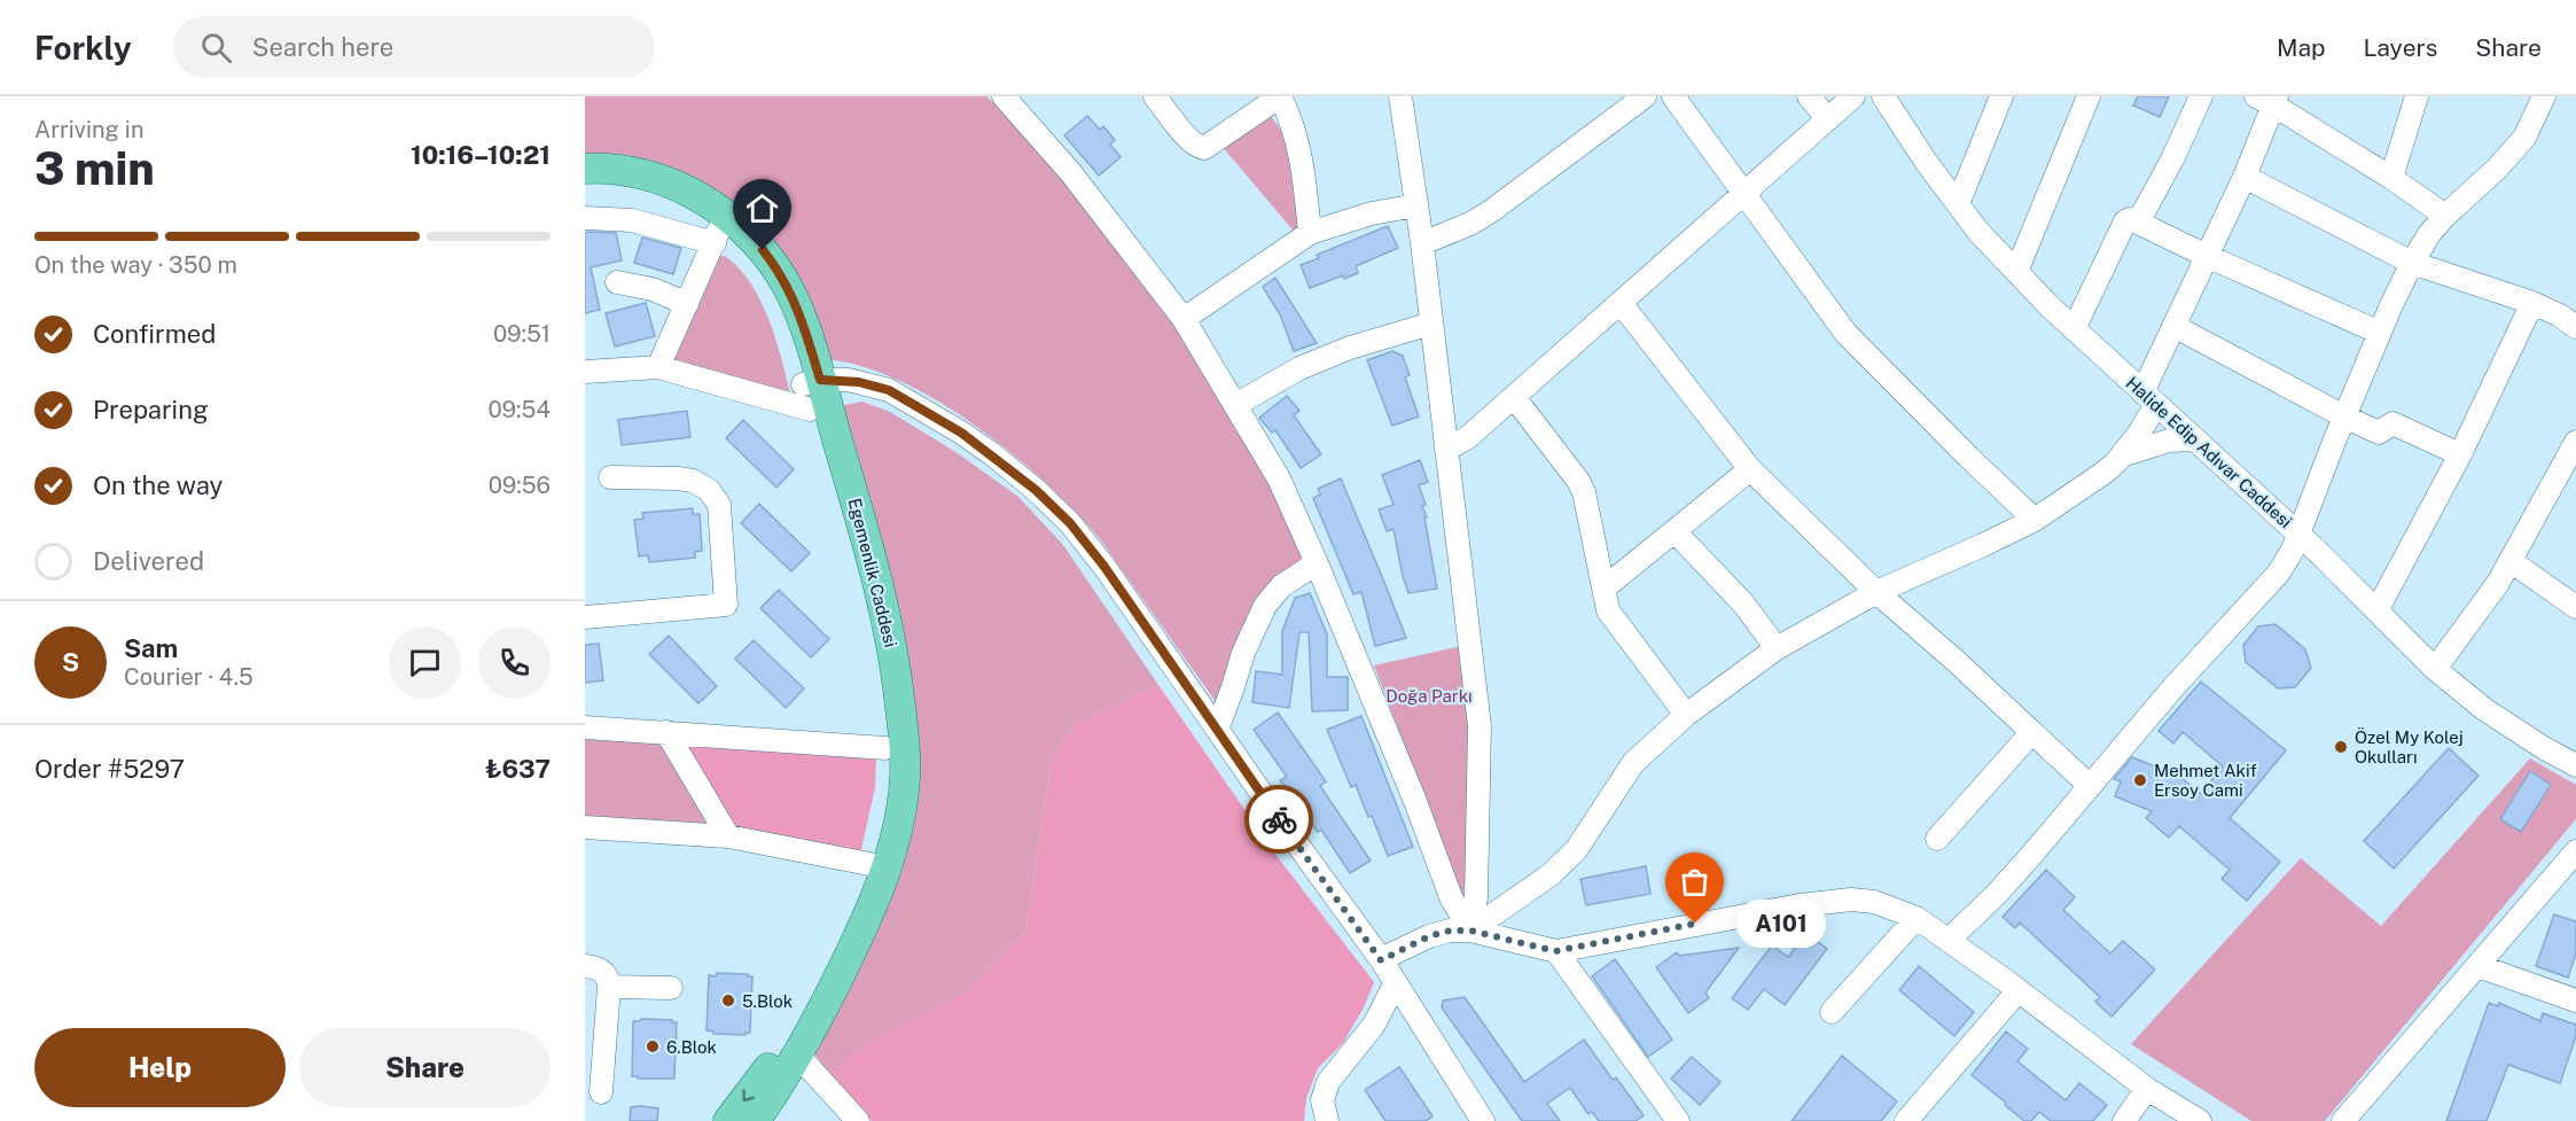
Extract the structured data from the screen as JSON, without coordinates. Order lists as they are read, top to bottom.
{
  "streets": {
    "main road": ["Egemenlik Caddesi"],
    "street": ["Halide Edip Adıvar Caddesi"]
  },
  "parks": ["Doğa Parkı"],
  "places": [
    "Özel My Kolej Okulları",
    "Mehmet Akif Ersoy Cami",
    "A101",
    "5.Blok",
    "6.Blok"
  ],
  "page": {
    "header": "Forkly",
    "search": "Search here",
    "nav": ["Map", "Layers", "Share"],
    "heading": ["3 min", "Arriving in", "10:16–10:21"],
    "panel": [
      "Sam",
      "Courier · 4.5",
      "Order #5297",
      "₺637"
    ],
    "bar": "On the way · 350 m",
    "list": [
      ["Confirmed", "09:51"],
      ["Preparing", "09:54"],
      ["On the way", "09:56"],
      "Delivered"
    ],
    "round": "S",
    "bubble": "A101",
    "buttons": ["Help", "Share"]
  }
}
